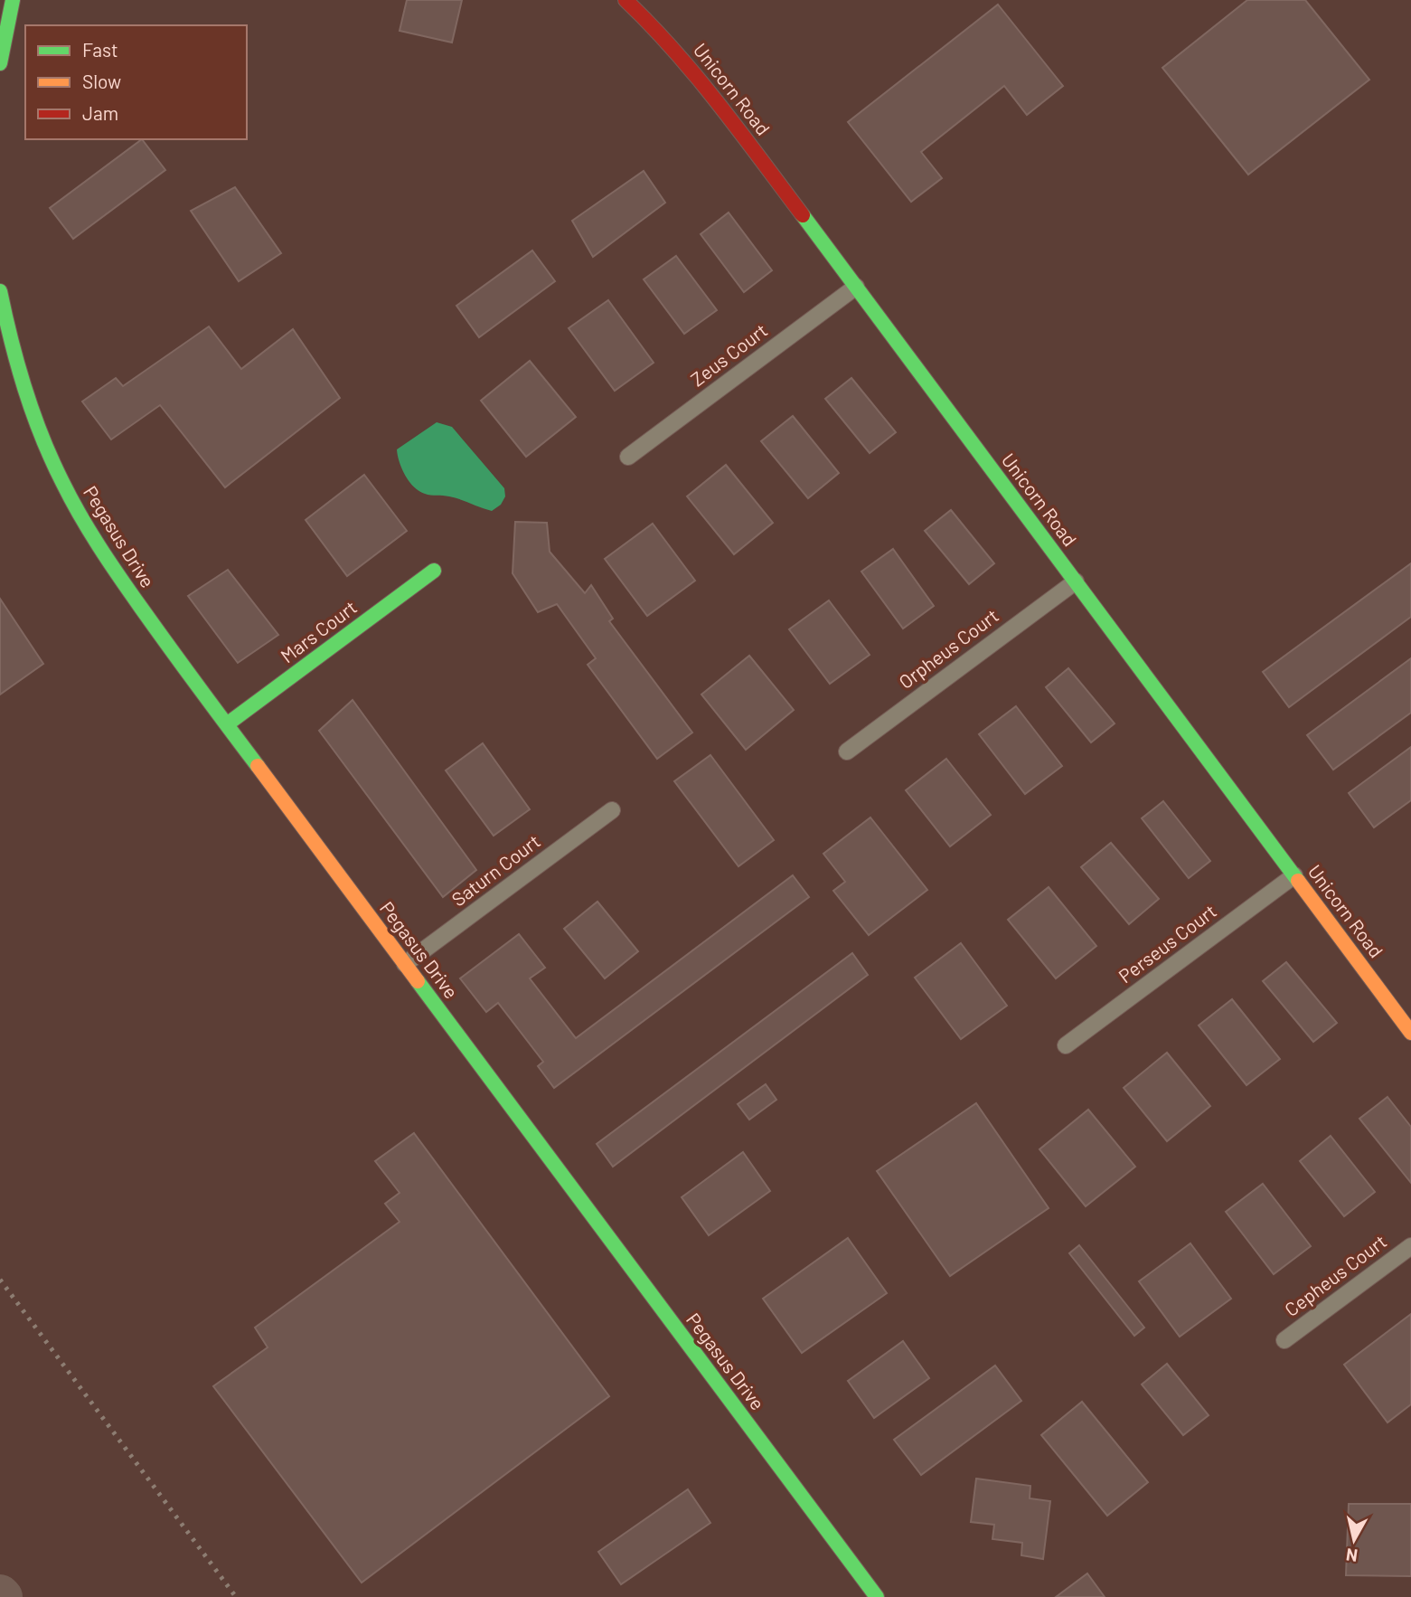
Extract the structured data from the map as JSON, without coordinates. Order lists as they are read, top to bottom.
{
  "streets": {
    "street": [
      "Unicorn Road",
      "Zeus Court",
      "Pegasus Drive",
      "Mars Court",
      "Orpheus Court",
      "Saturn Court",
      "Perseus Court",
      "Cepheus Court"
    ]
  },
  "crossings": [
    ["Unicorn Road", "Zeus Court"],
    ["Unicorn Road", "Orpheus Court"],
    ["Unicorn Road", "Perseus Court"],
    ["Pegasus Drive", "Mars Court"],
    ["Pegasus Drive", "Saturn Court"]
  ],
  "legend": ["Fast", "Slow", "Jam"],
  "north": "bottom"
}
